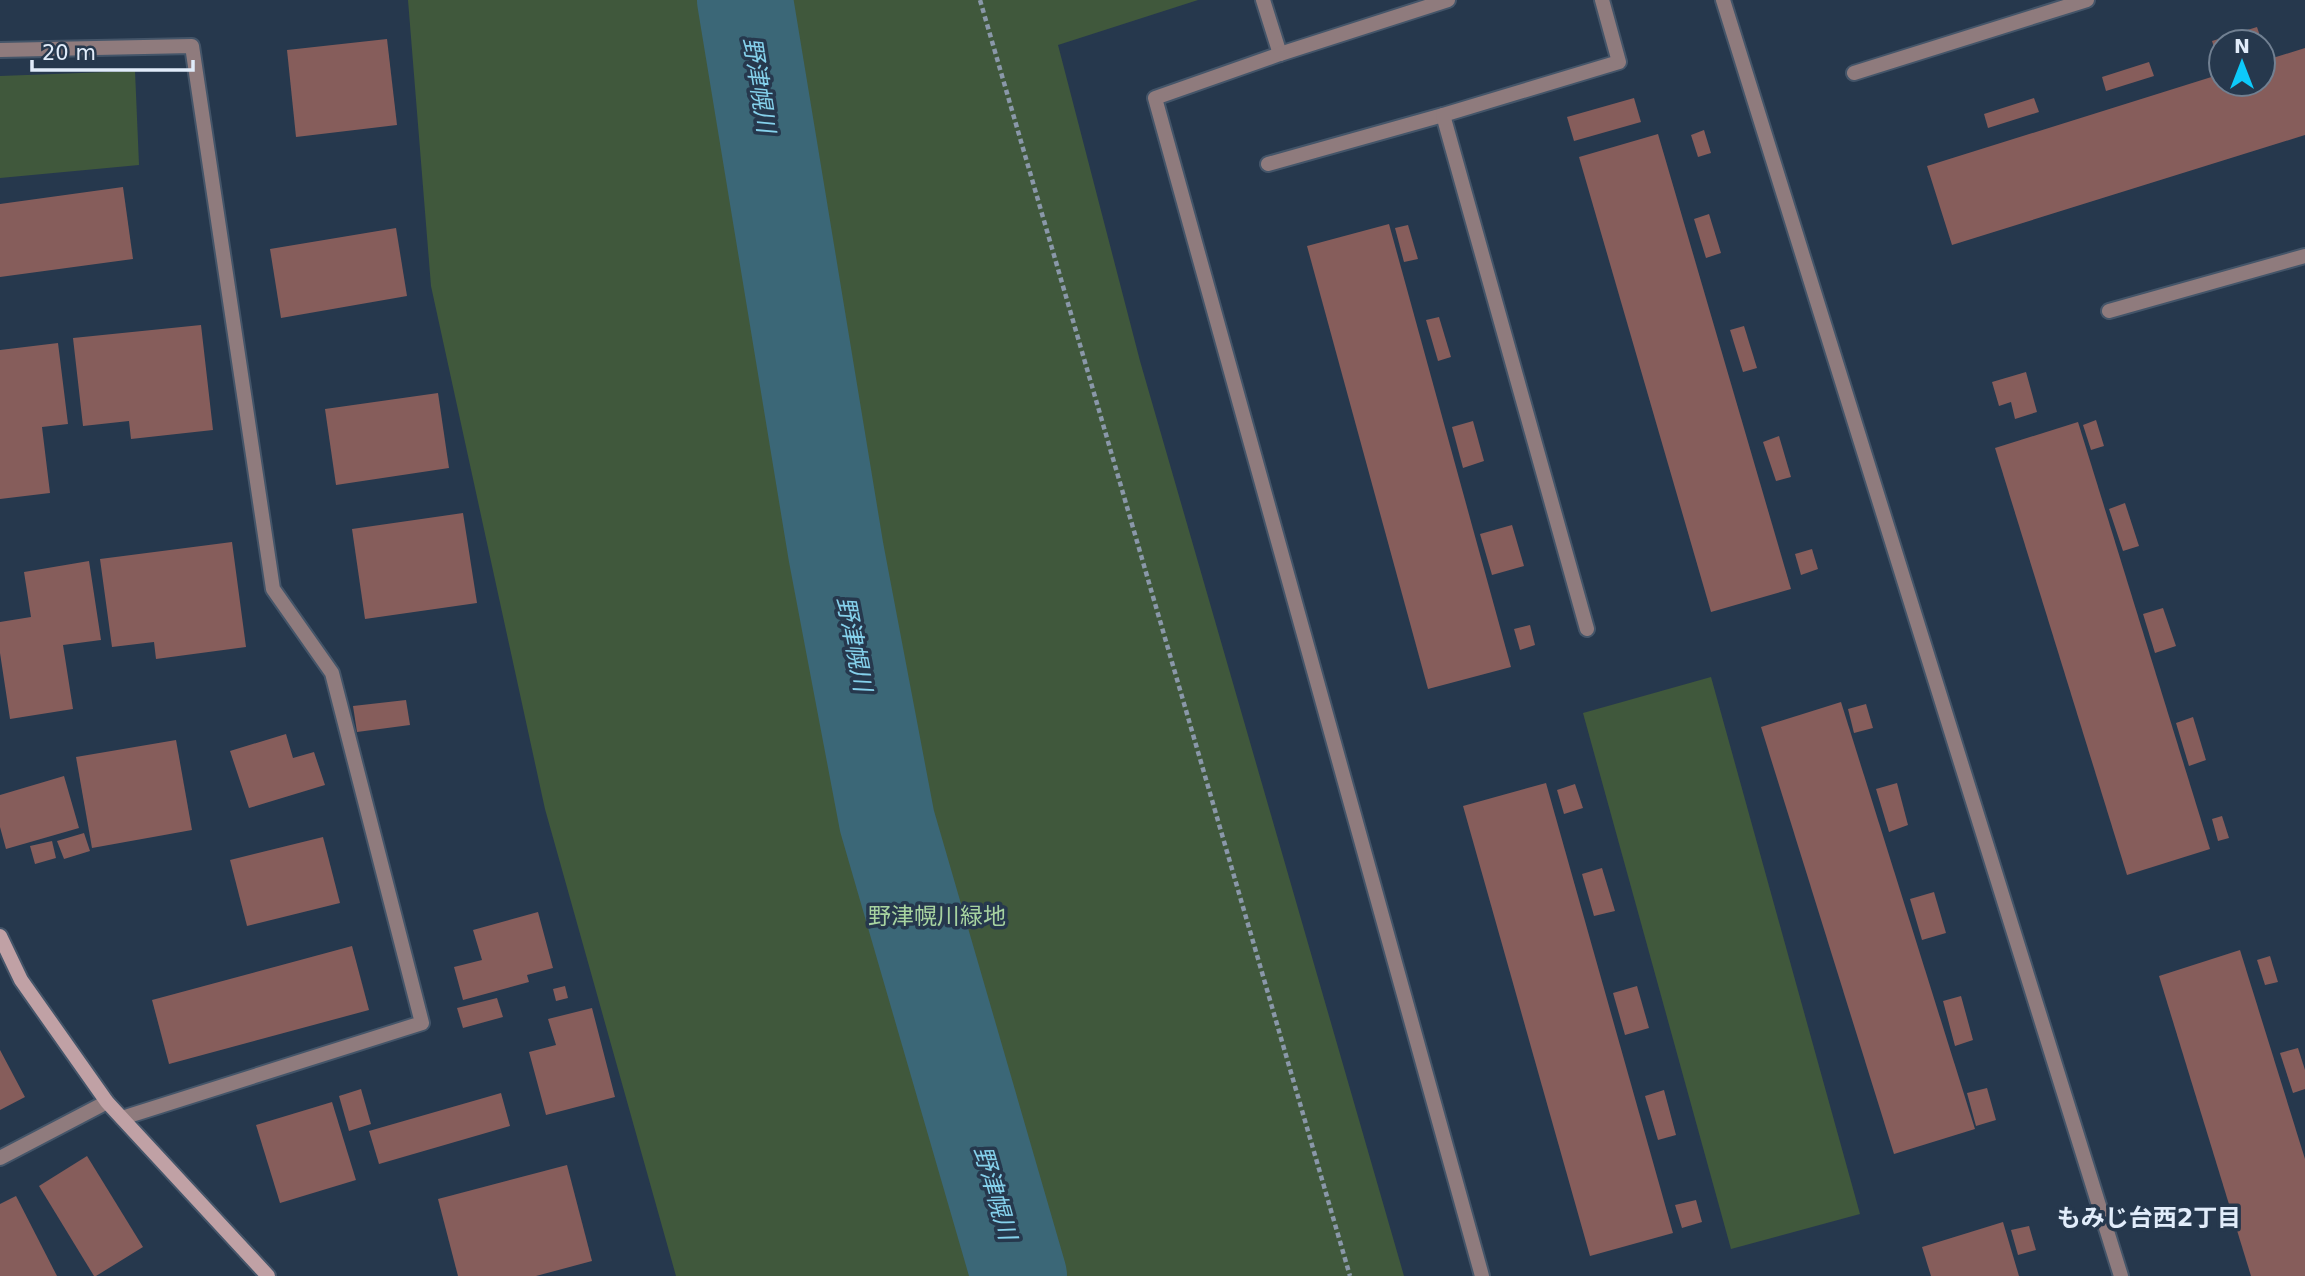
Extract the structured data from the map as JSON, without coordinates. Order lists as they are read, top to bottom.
{
  "districts": ["もみじ台西2丁目"],
  "water": ["野津幌川"],
  "parks": ["野津幌川緑地"],
  "scale_bar": "20 m",
  "north": "top"
}
